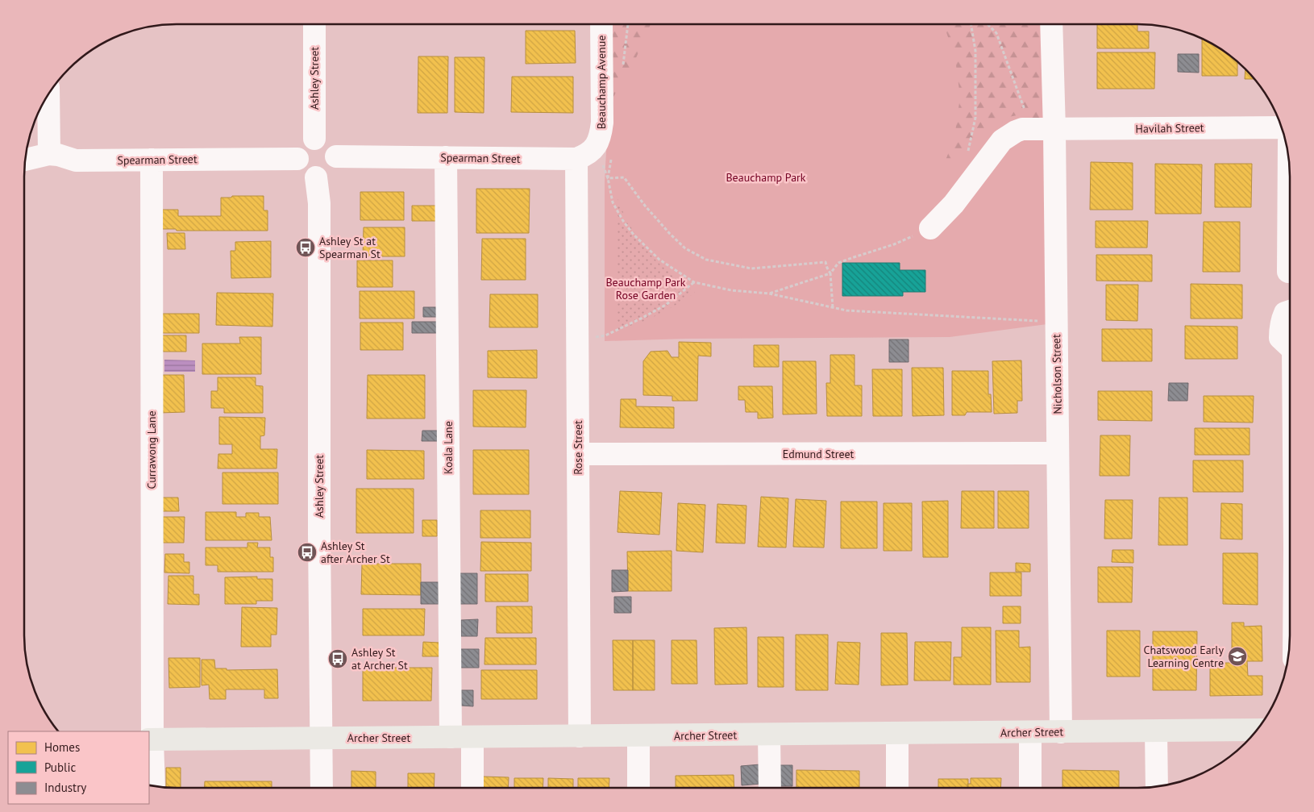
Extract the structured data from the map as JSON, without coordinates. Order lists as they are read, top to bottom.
{
  "streets": {
    "main road": ["Archer Street"],
    "street": [
      "Ashley Street",
      "Beauchamp Avenue",
      "Havilah Street",
      "Spearman Street",
      "Nicholson Street",
      "Koala Lane",
      "Rose Street",
      "Currawong Lane",
      "Edmund Street"
    ]
  },
  "crossings": [
    ["Ashley Street", "Spearman Street"],
    ["Ashley Street", "Archer Street"],
    ["Havilah Street", "Nicholson Street"],
    ["Spearman Street", "Koala Lane"],
    ["Spearman Street", "Rose Street"],
    ["Spearman Street", "Currawong Lane"],
    ["Nicholson Street", "Edmund Street"],
    ["Nicholson Street", "Archer Street"],
    ["Koala Lane", "Archer Street"],
    ["Rose Street", "Edmund Street"],
    ["Rose Street", "Archer Street"],
    ["Currawong Lane", "Archer Street"]
  ],
  "parks": ["Beauchamp Park", "Beauchamp Park Rose Garden"],
  "places": {
    "bus stop": ["Ashley St at Spearman St", "Ashley St after Archer St", "Ashley St at Archer St"],
    "school or university": ["Chatswood Early Learning Centre"]
  },
  "legend": ["Homes", "Public", "Industry"]
}
